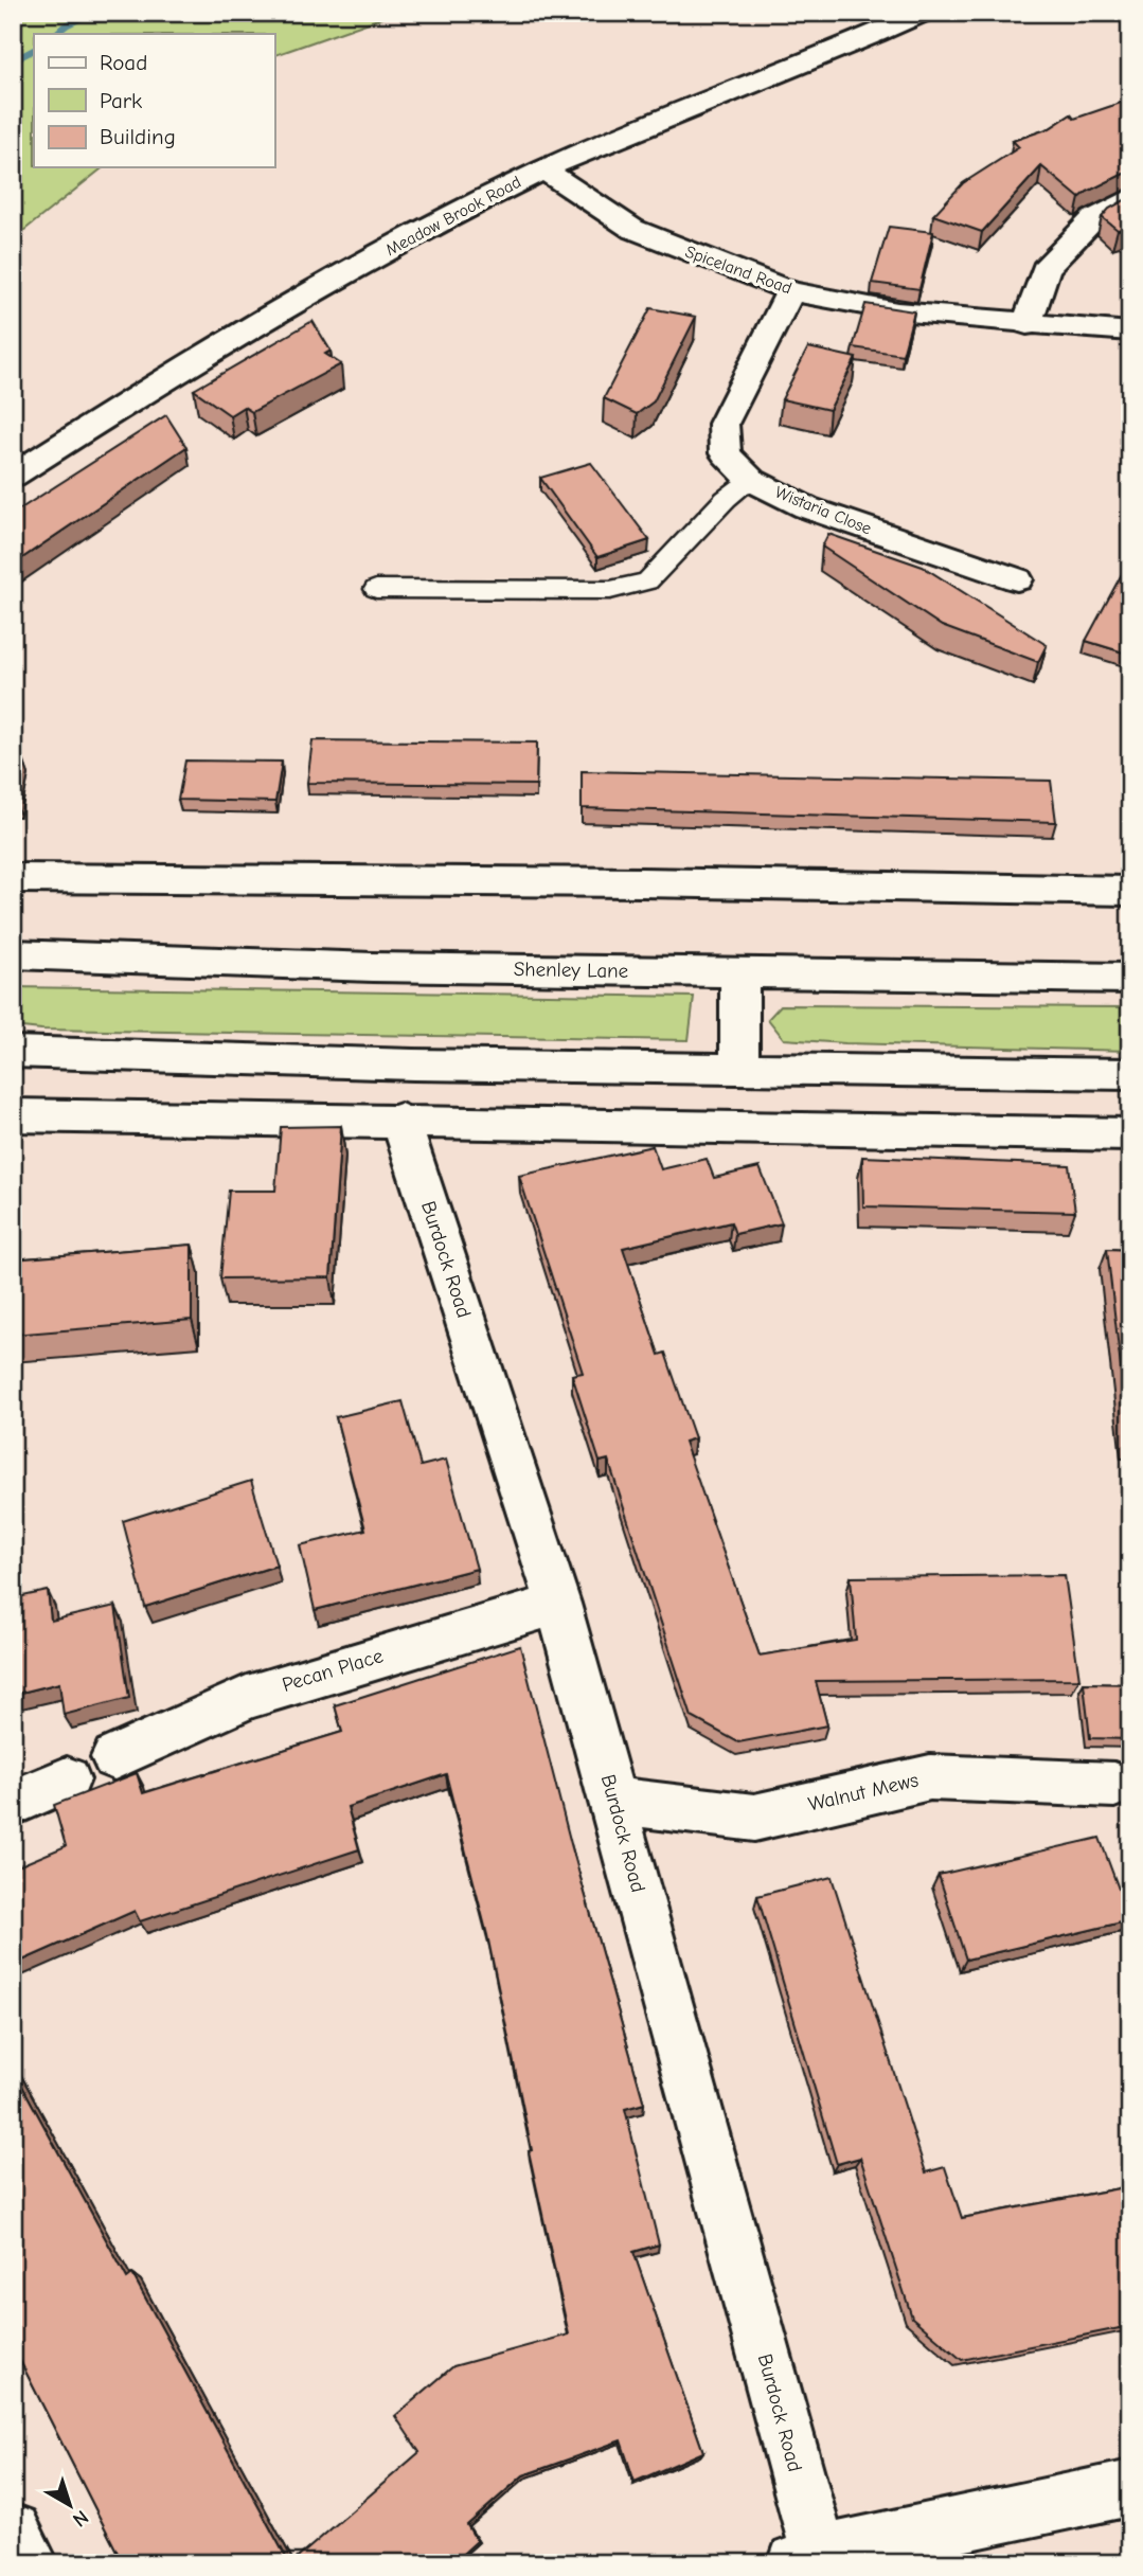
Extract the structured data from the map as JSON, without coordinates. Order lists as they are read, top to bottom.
{
  "streets": {
    "street": [
      "Meadow Brook Road",
      "Spiceland Road",
      "Wistaria Close",
      "Shenley Lane",
      "Burdock Road",
      "Pecan Place",
      "Walnut Mews"
    ]
  },
  "crossings": [
    ["Meadow Brook Road", "Spiceland Road"],
    ["Spiceland Road", "Wistaria Close"],
    ["Burdock Road", "Pecan Place"],
    ["Burdock Road", "Walnut Mews"]
  ],
  "legend": ["Road", "Park", "Building"],
  "north": "bottom right"
}
